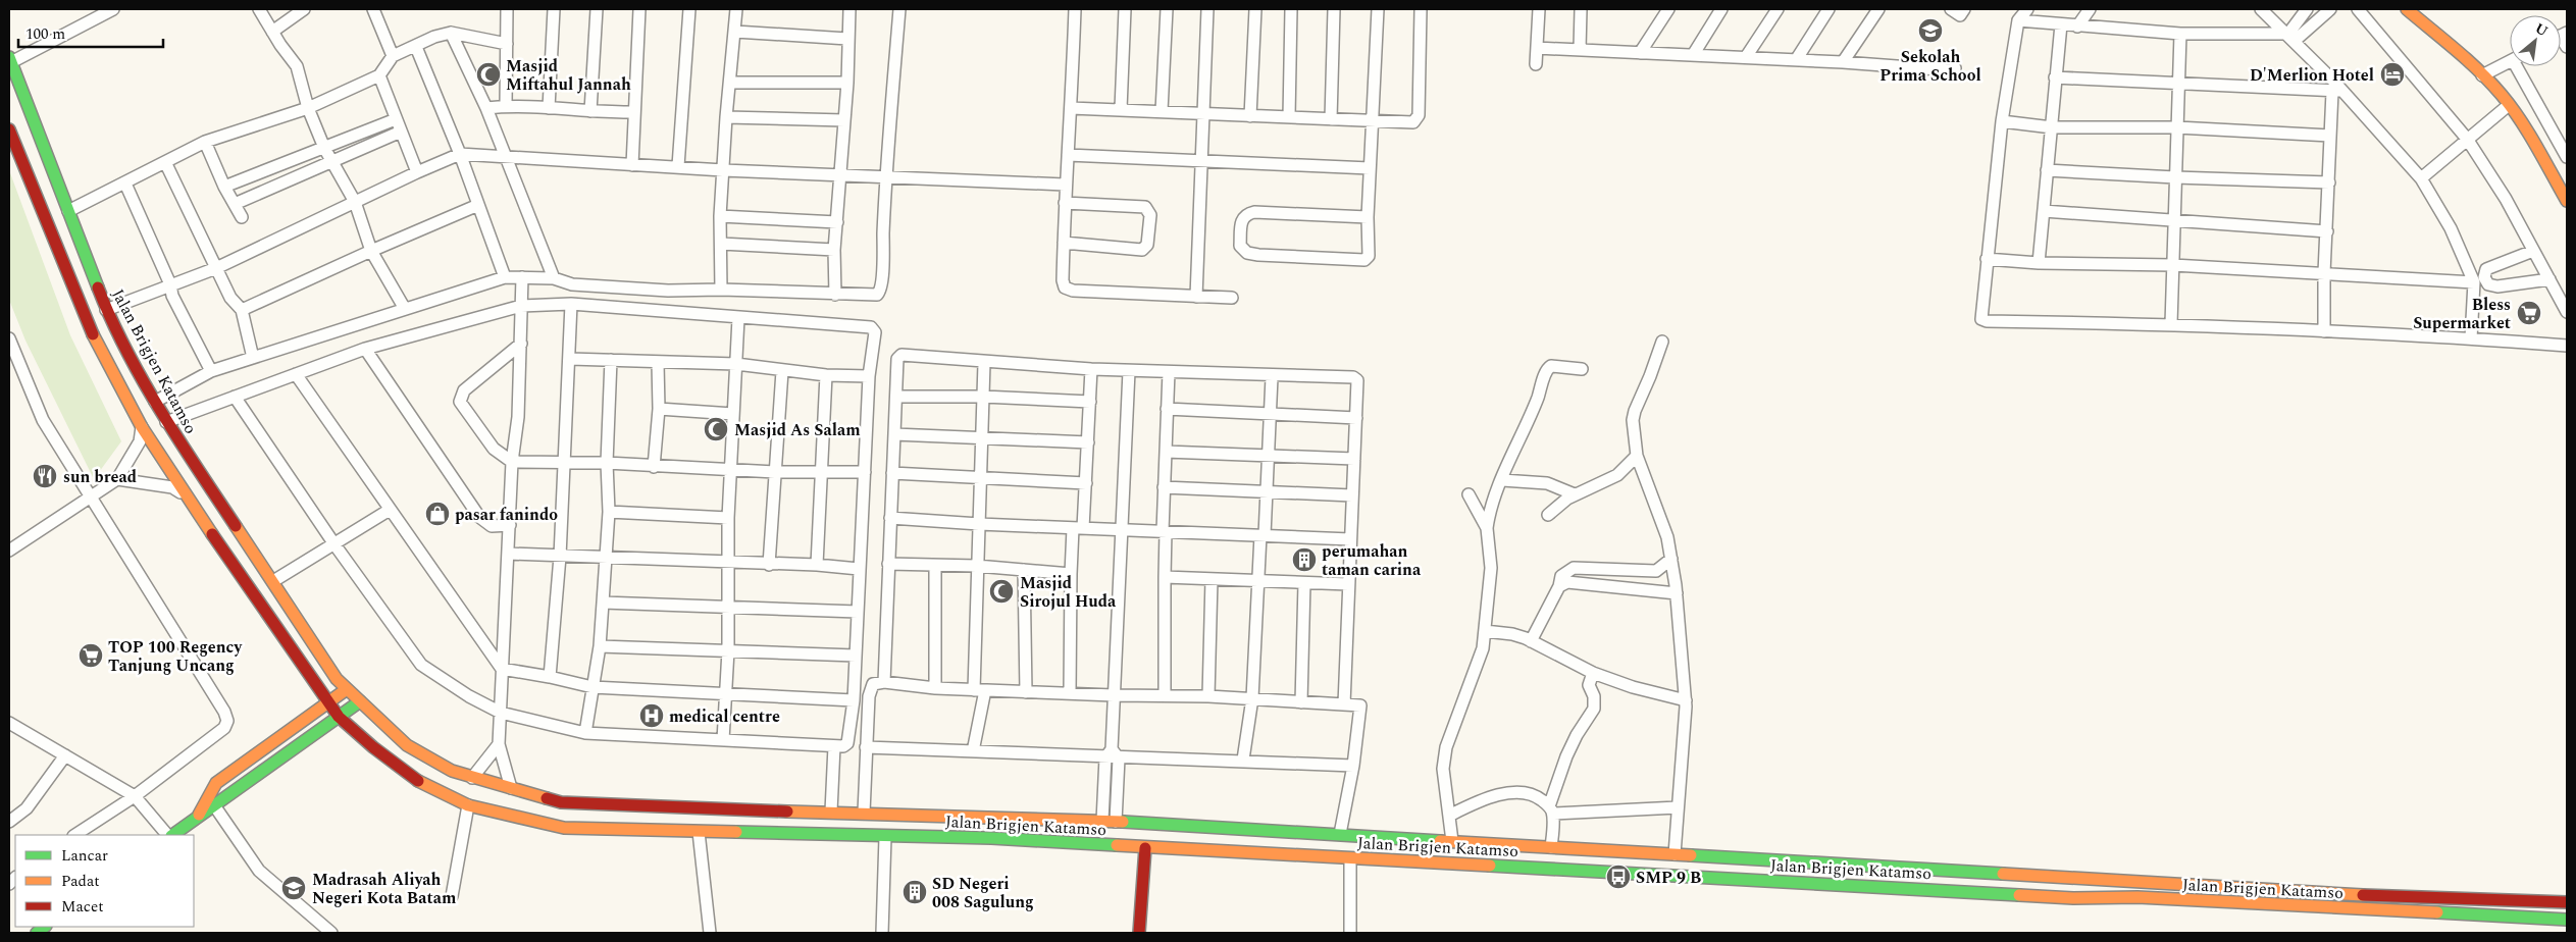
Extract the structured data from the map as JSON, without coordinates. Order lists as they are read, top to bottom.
{
  "streets": {
    "main road": ["Jalan Brigjen Katamso"]
  },
  "places": {
    "school or university": ["Sekolah Prima School", "Madrasah Aliyah Negeri Kota Batam"],
    "mosque": ["Masjid Miftahul Jannah", "Masjid As Salam", "Masjid Sirojul Huda"],
    "hotel": ["D'Merlion Hotel"],
    "supermarket": ["Bless Supermarket", "TOP 100 Regency Tanjung Uncang"],
    "restaurant": ["sun bread"],
    "shop": ["pasar fanindo"],
    "building": ["perumahan taman carina", "SD Negeri 008 Sagulung"],
    "hospital": ["medical centre"],
    "bus stop": ["SMP 9 B"]
  },
  "legend": ["Lancar", "Padat", "Macet"],
  "scale_bar": "100 m",
  "north": "top right"
}
